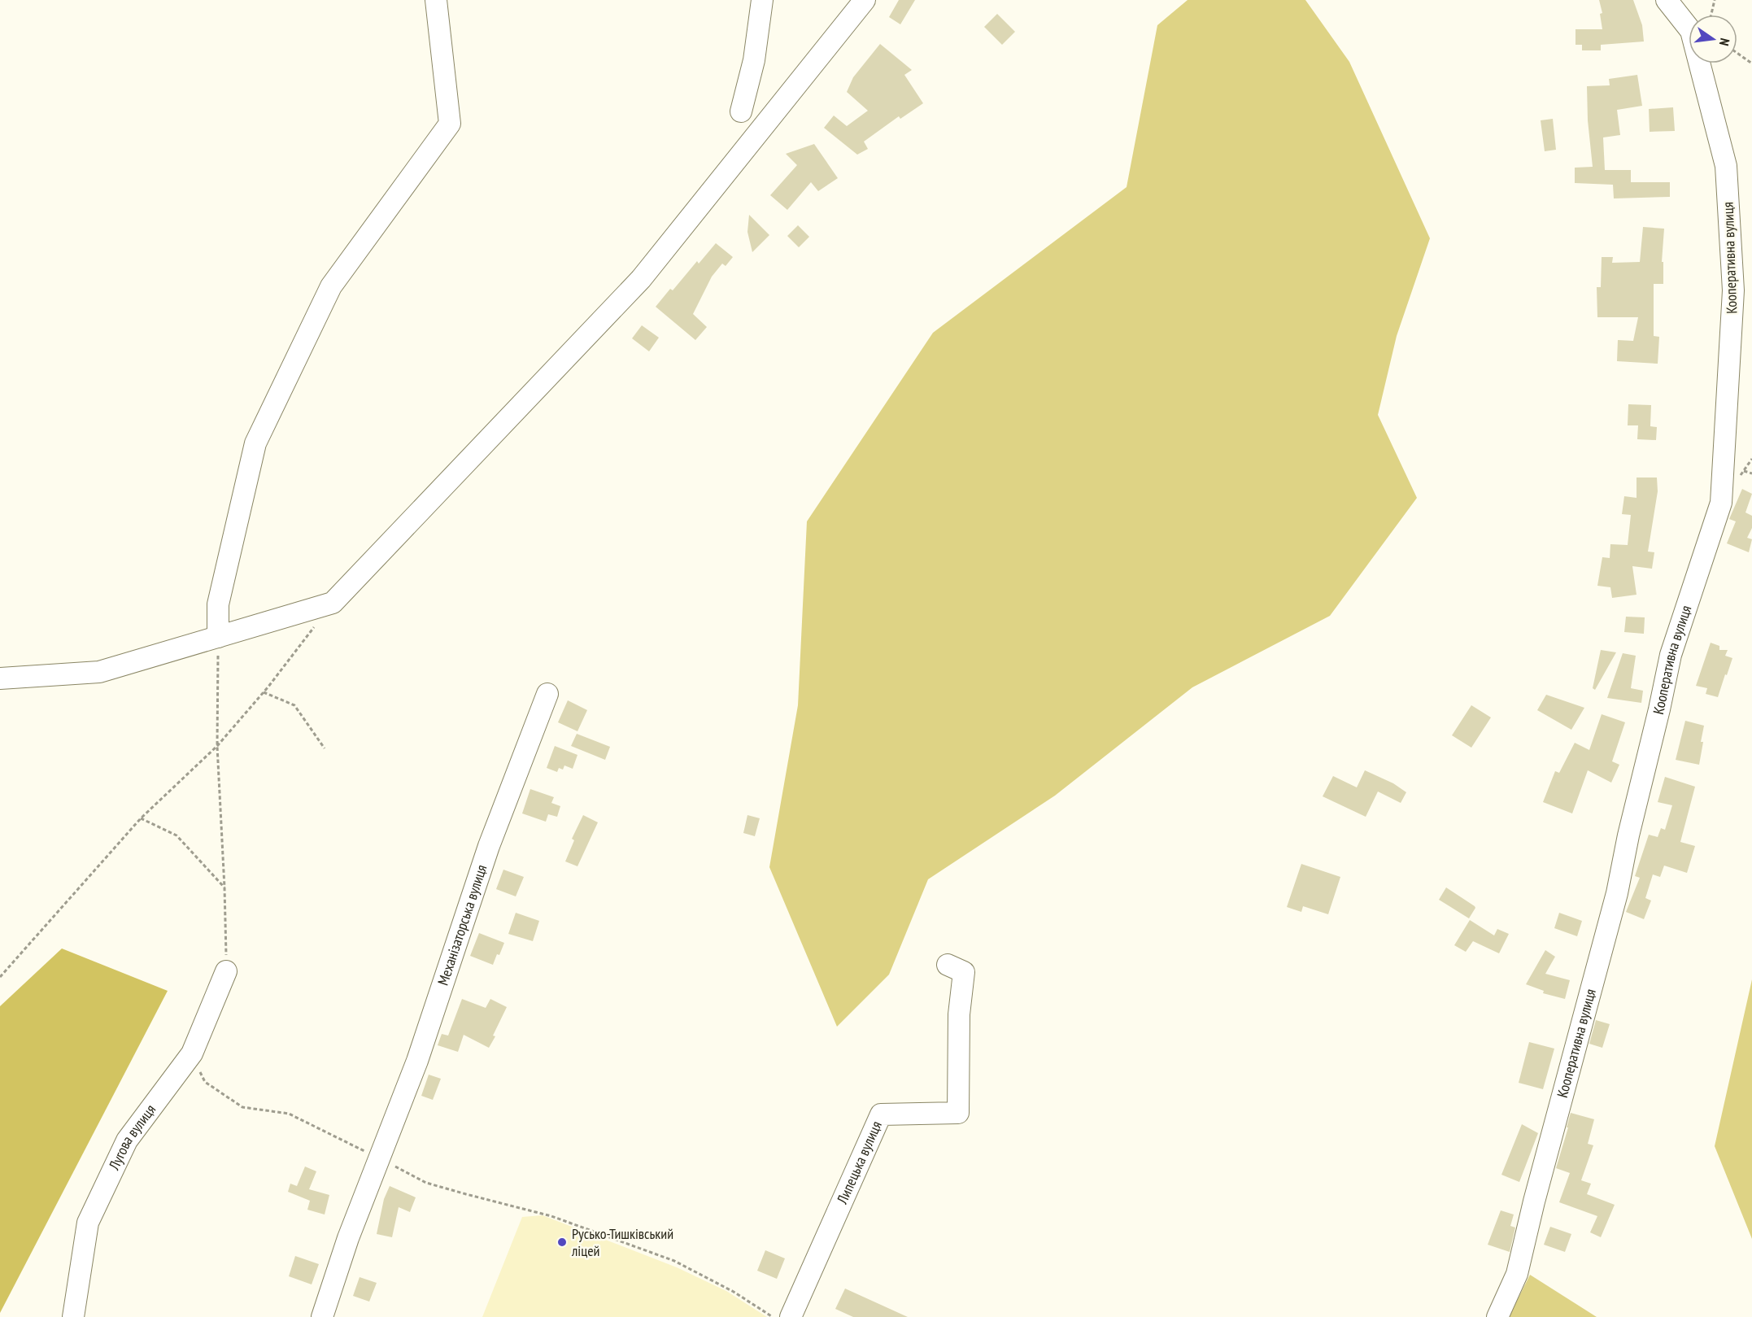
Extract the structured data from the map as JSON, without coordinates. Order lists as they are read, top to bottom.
{
  "streets": {
    "street": [
      "Кооперативна вулиця",
      "Механізаторська вулиця",
      "Лугова вулиця",
      "Липецька вулиця"
    ]
  },
  "places": ["Русько-Тишківський ліцей"],
  "north": "right"
}
